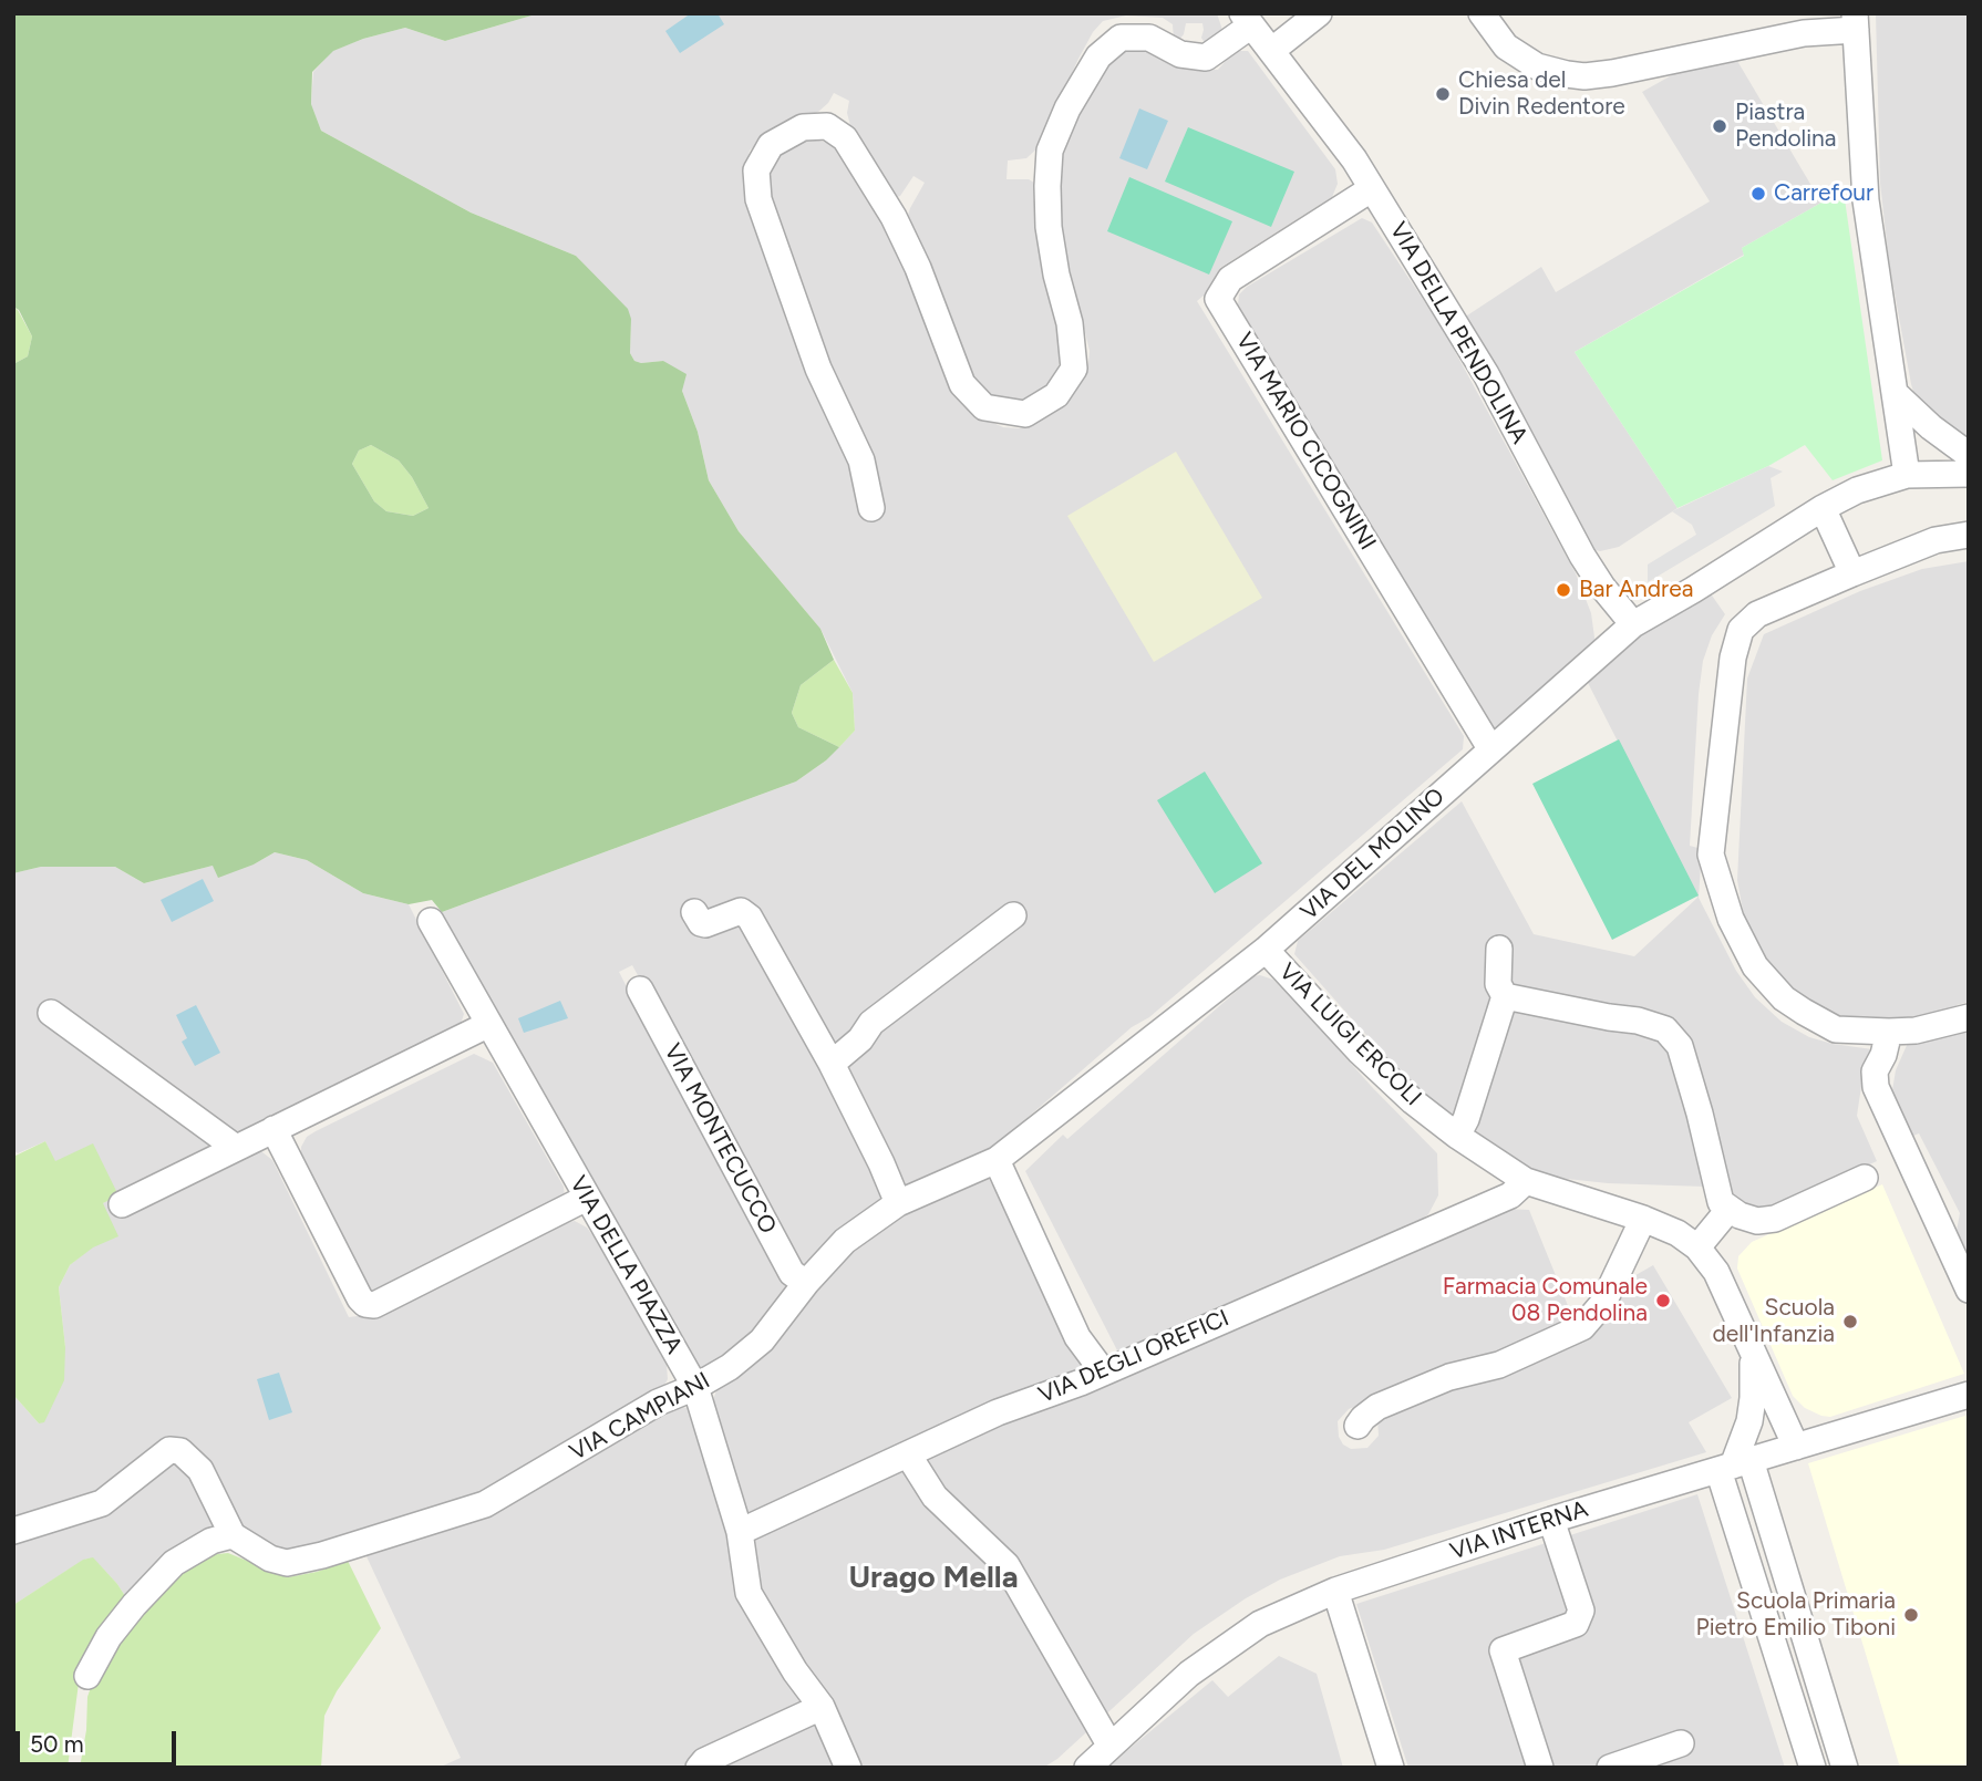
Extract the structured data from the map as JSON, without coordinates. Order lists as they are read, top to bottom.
{
  "streets": {
    "street": [
      "VIA DELLA PENDOLINA",
      "VIA MARIO CICOGNINI",
      "VIA DEL MOLINO",
      "VIA LUIGI ERCOLI",
      "VIA MONTECUCCO",
      "VIA DELLA PIAZZA",
      "VIA DEGLI OREFICI",
      "VIA CAMPIANI",
      "VIA INTERNA"
    ]
  },
  "crossings": [
    ["VIA DELLA PENDOLINA", "VIA MARIO CICOGNINI"],
    ["VIA DELLA PENDOLINA", "VIA DEL MOLINO"],
    ["VIA MARIO CICOGNINI", "VIA DEL MOLINO"],
    ["VIA DEL MOLINO", "VIA LUIGI ERCOLI"],
    ["VIA DEL MOLINO", "VIA CAMPIANI"],
    ["VIA LUIGI ERCOLI", "VIA DEGLI OREFICI"],
    ["VIA LUIGI ERCOLI", "VIA INTERNA"],
    ["VIA MONTECUCCO", "VIA CAMPIANI"],
    ["VIA DELLA PIAZZA", "VIA DEGLI OREFICI"],
    ["VIA DELLA PIAZZA", "VIA CAMPIANI"]
  ],
  "districts": ["Urago Mella"],
  "places": [
    "Chiesa del Divin Redentore",
    "Piastra Pendolina",
    "Carrefour",
    "Bar Andrea",
    "Farmacia Comunale 08 Pendolina",
    "Scuola dell'Infanzia",
    "Scuola Primaria Pietro Emilio Tiboni"
  ],
  "scale_bar": "50 m"
}
